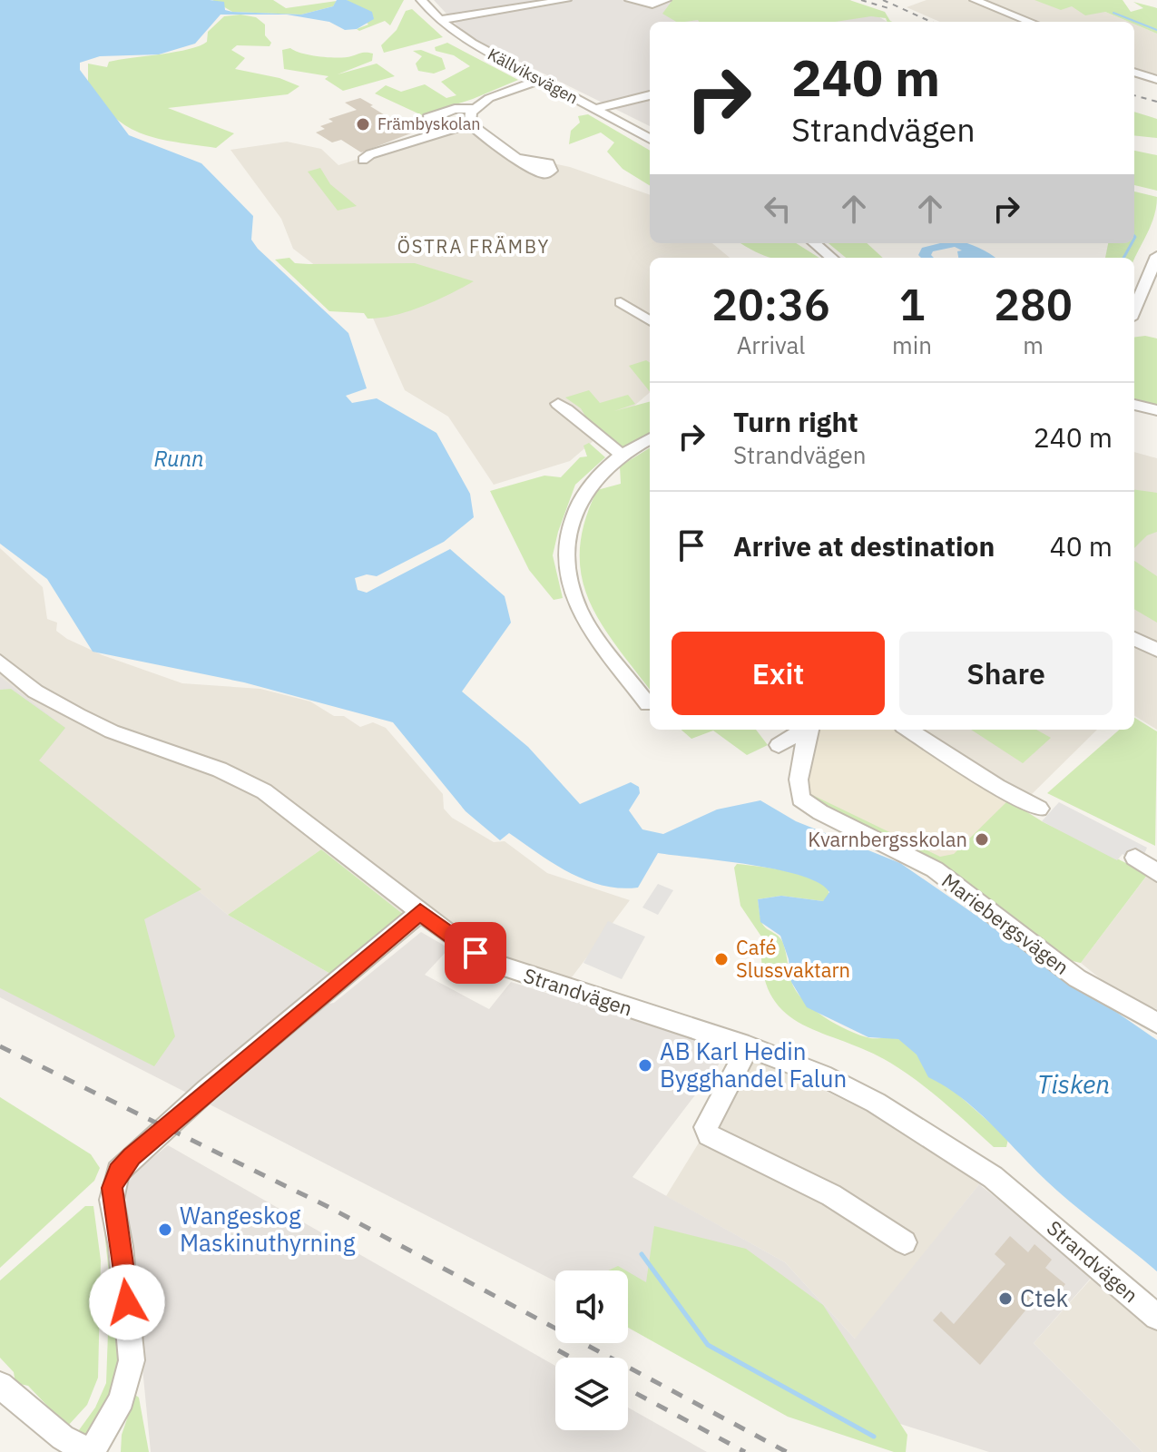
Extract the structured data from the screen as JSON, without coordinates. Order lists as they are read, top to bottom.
{
  "streets": {
    "street": ["Källviksvägen", "Mariebergsvägen", "Strandvägen"]
  },
  "districts": ["ÖSTRA FRÄMBY"],
  "water": ["Runn", "Tisken"],
  "places": [
    "Främbyskolan",
    "Kvarnbergsskolan",
    "Café Slussvaktarn",
    "AB Karl Hedin Bygghandel Falun",
    "Wangeskog Maskinuthyrning",
    "Ctek"
  ],
  "page": {
    "turn": ["240 m", "Strandvägen"],
    "eta": [
      "20:36",
      "Arrival",
      "1",
      "min",
      "280",
      "m"
    ],
    "list": [
      {
        "name": "Turn right",
        "note": "Strandvägen",
        "value": "240 m"
      },
      {
        "name": "Arrive at destination",
        "value": "40 m"
      }
    ],
    "buttons": ["Exit", "Share"]
  }
}
